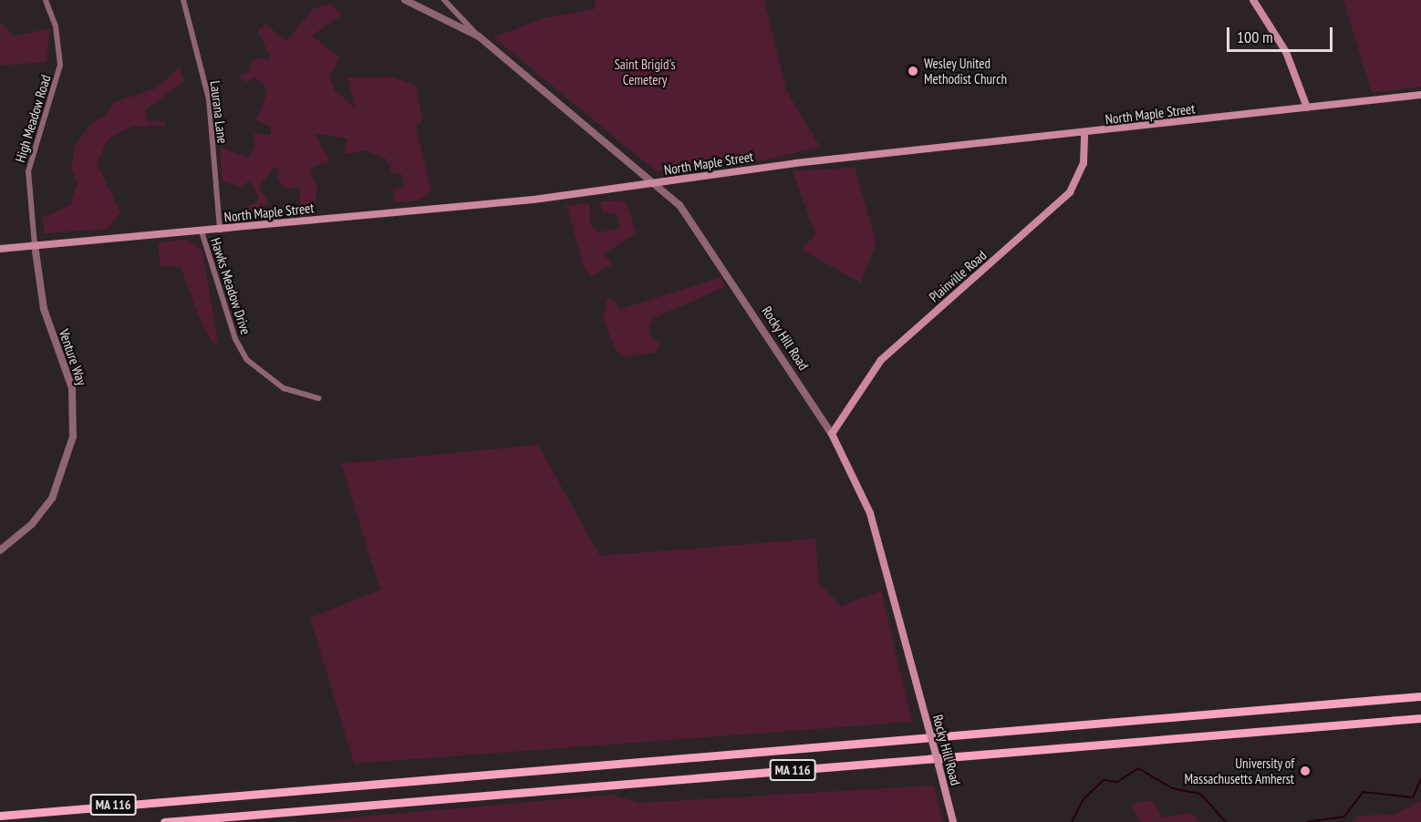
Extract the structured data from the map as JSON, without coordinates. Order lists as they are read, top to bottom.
{
  "streets": {
    "main road": [
      "North Maple Street",
      "Plainville Road",
      "Rocky Hill Road",
      "MA 116"
    ],
    "street": [
      "Laurana Lane",
      "High Meadow Road",
      "Hawks Meadow Drive",
      "Venture Way"
    ]
  },
  "crossings": [
    ["Laurana Lane", "North Maple Street"],
    ["North Maple Street", "High Meadow Road"],
    ["North Maple Street", "Plainville Road"],
    ["North Maple Street", "Hawks Meadow Drive"],
    ["North Maple Street", "Rocky Hill Road"],
    ["North Maple Street", "Venture Way"],
    ["High Meadow Road", "Venture Way"],
    ["Plainville Road", "Rocky Hill Road"]
  ],
  "parks": ["Saint Brigid's Cemetery"],
  "places": ["Wesley United Methodist Church", "University of Massachusetts Amherst"],
  "scale_bar": "100 m"
}
